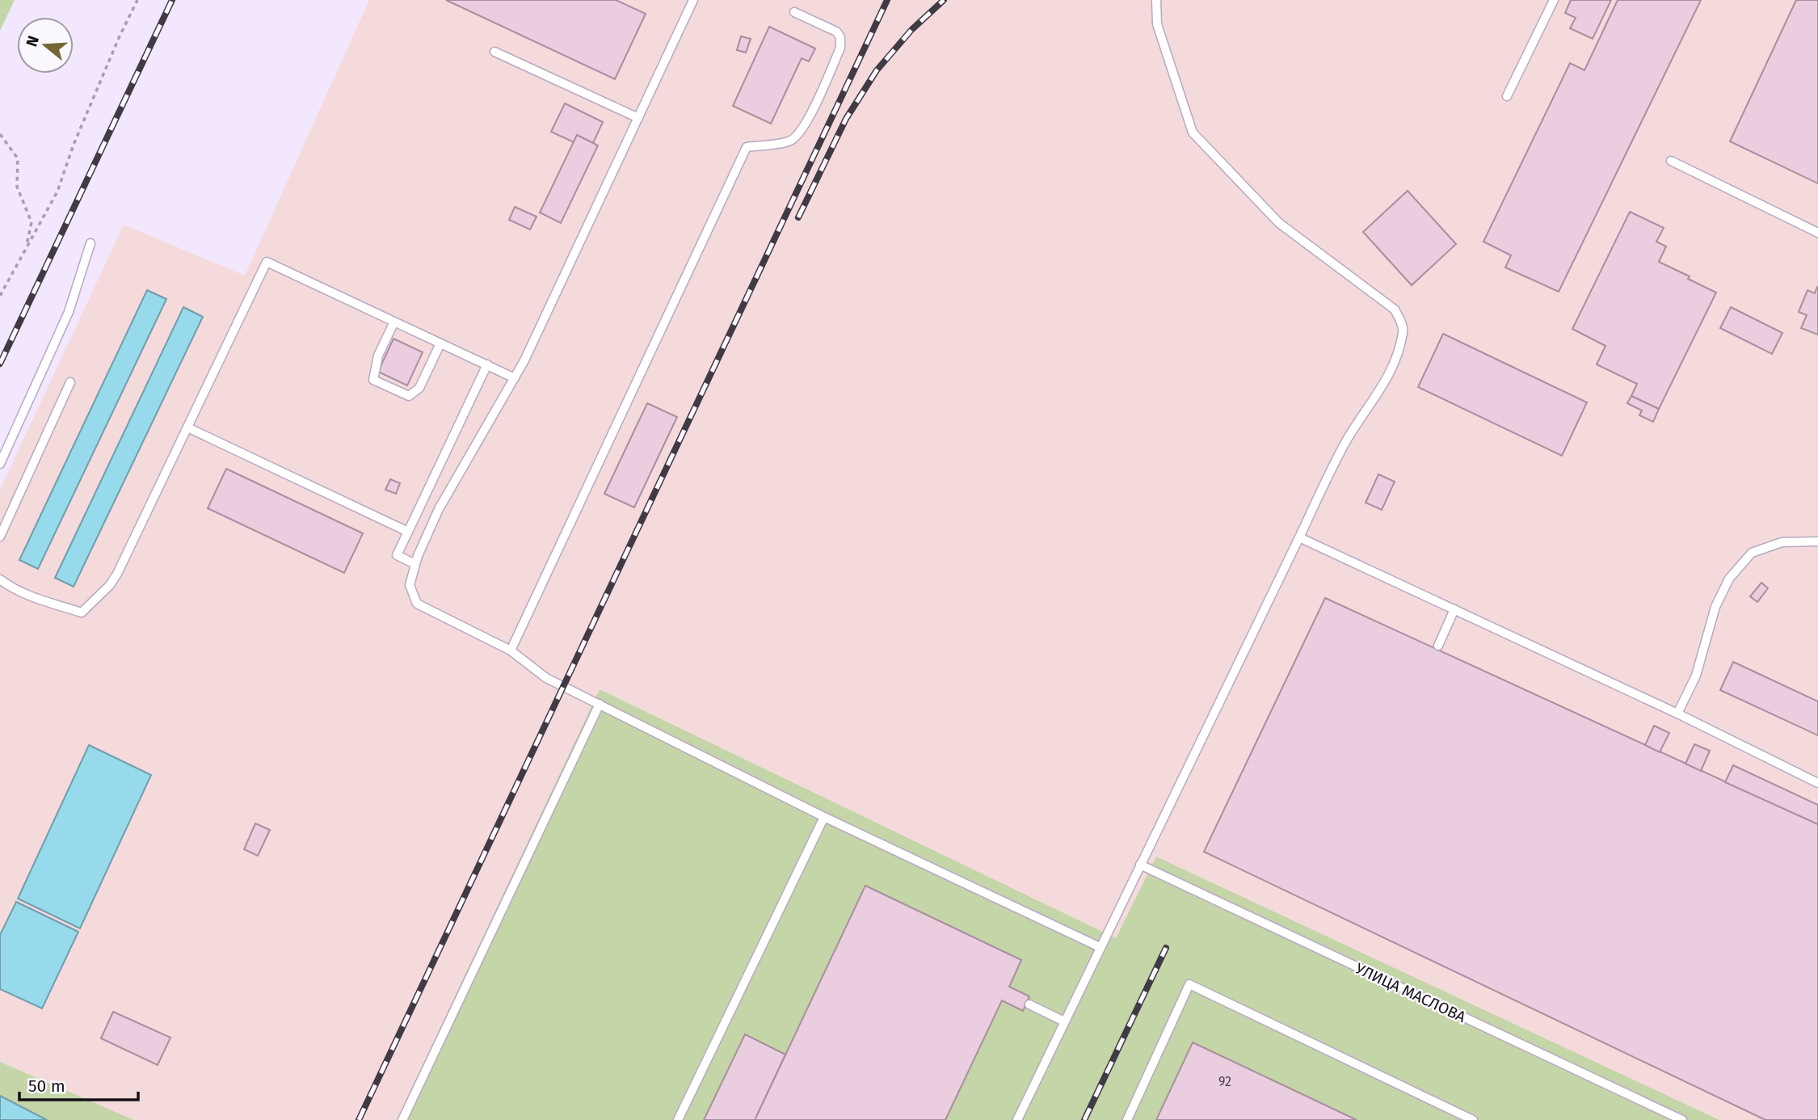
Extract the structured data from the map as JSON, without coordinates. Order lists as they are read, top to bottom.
{
  "streets": {
    "lane": ["УЛИЦА МАСЛОВА"]
  },
  "house_numbers": ["92"],
  "scale_bar": "50 m",
  "north": "left"
}
